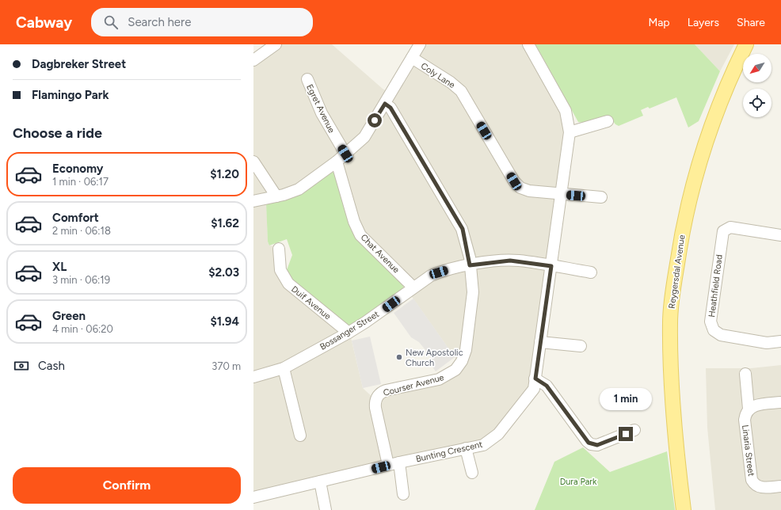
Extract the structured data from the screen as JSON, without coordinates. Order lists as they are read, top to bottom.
{
  "streets": {
    "main road": ["Reygersdal Avenue"],
    "street": [
      "Coly Lane",
      "Egret Avenue",
      "Chat Avenue",
      "Heathfield Road",
      "Duif Avenue",
      "Bossanger Street",
      "Courser Avenue",
      "Linaria Street",
      "Bunting Crescent"
    ]
  },
  "crossings": [
    ["Coly Lane", "Bunting Crescent"],
    ["Chat Avenue", "Bossanger Street"],
    ["Duif Avenue", "Bossanger Street"],
    ["Bossanger Street", "Courser Avenue"],
    ["Bossanger Street", "Bunting Crescent"],
    ["Courser Avenue", "Bunting Crescent"]
  ],
  "parks": ["Dura Park"],
  "places": ["New Apostolic Church"],
  "north": "bottom left",
  "page": {
    "header": "Cabway",
    "search": "Search here",
    "nav": ["Map", "Layers", "Share"],
    "banner": ["Dagbreker Street", "Flamingo Park"],
    "heading": "Choose a ride",
    "list": [
      {
        "name": "Economy",
        "note": "1 min · 06:17",
        "value": "$1.20"
      },
      {
        "name": "Comfort",
        "note": "2 min · 06:18",
        "value": "$1.62"
      },
      {
        "name": "XL",
        "note": "3 min · 06:19",
        "value": "$2.03"
      },
      {
        "name": "Green",
        "note": "4 min · 06:20",
        "value": "$1.94"
      }
    ],
    "pay": ["Cash", "370 m"],
    "bubble": "1 min",
    "buttons": "Confirm"
  }
}
